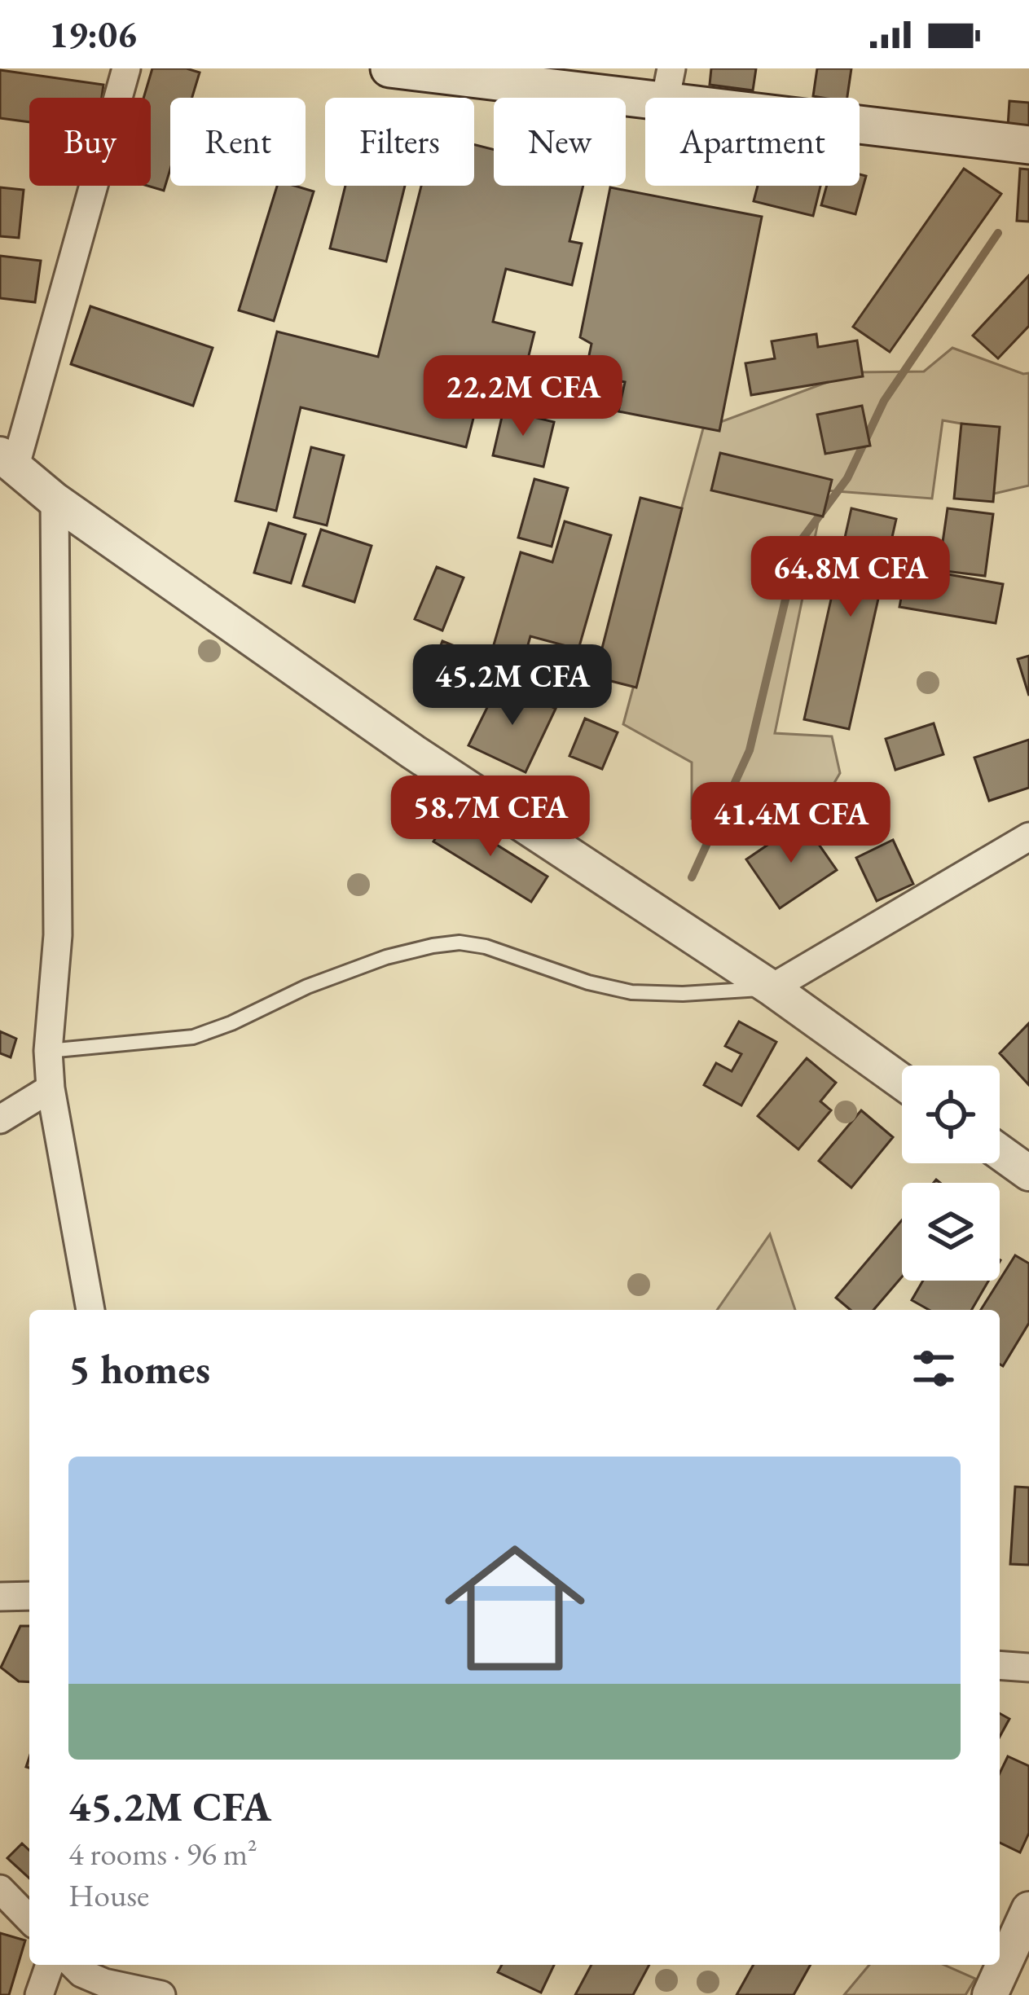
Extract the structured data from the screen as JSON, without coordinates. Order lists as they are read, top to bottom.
{
  "page": {
    "status": "19:06",
    "chip": [
      "Buy",
      "Rent",
      "Filters",
      "New",
      "Apartment"
    ],
    "price": [
      "22.2M CFA",
      "64.8M CFA",
      "45.2M CFA",
      "58.7M CFA",
      "41.4M CFA"
    ],
    "heading": "5 homes",
    "list": [
      {
        "name": "45.2M CFA",
        "note": "4 rooms · 96 m² · House"
      }
    ]
  }
}
